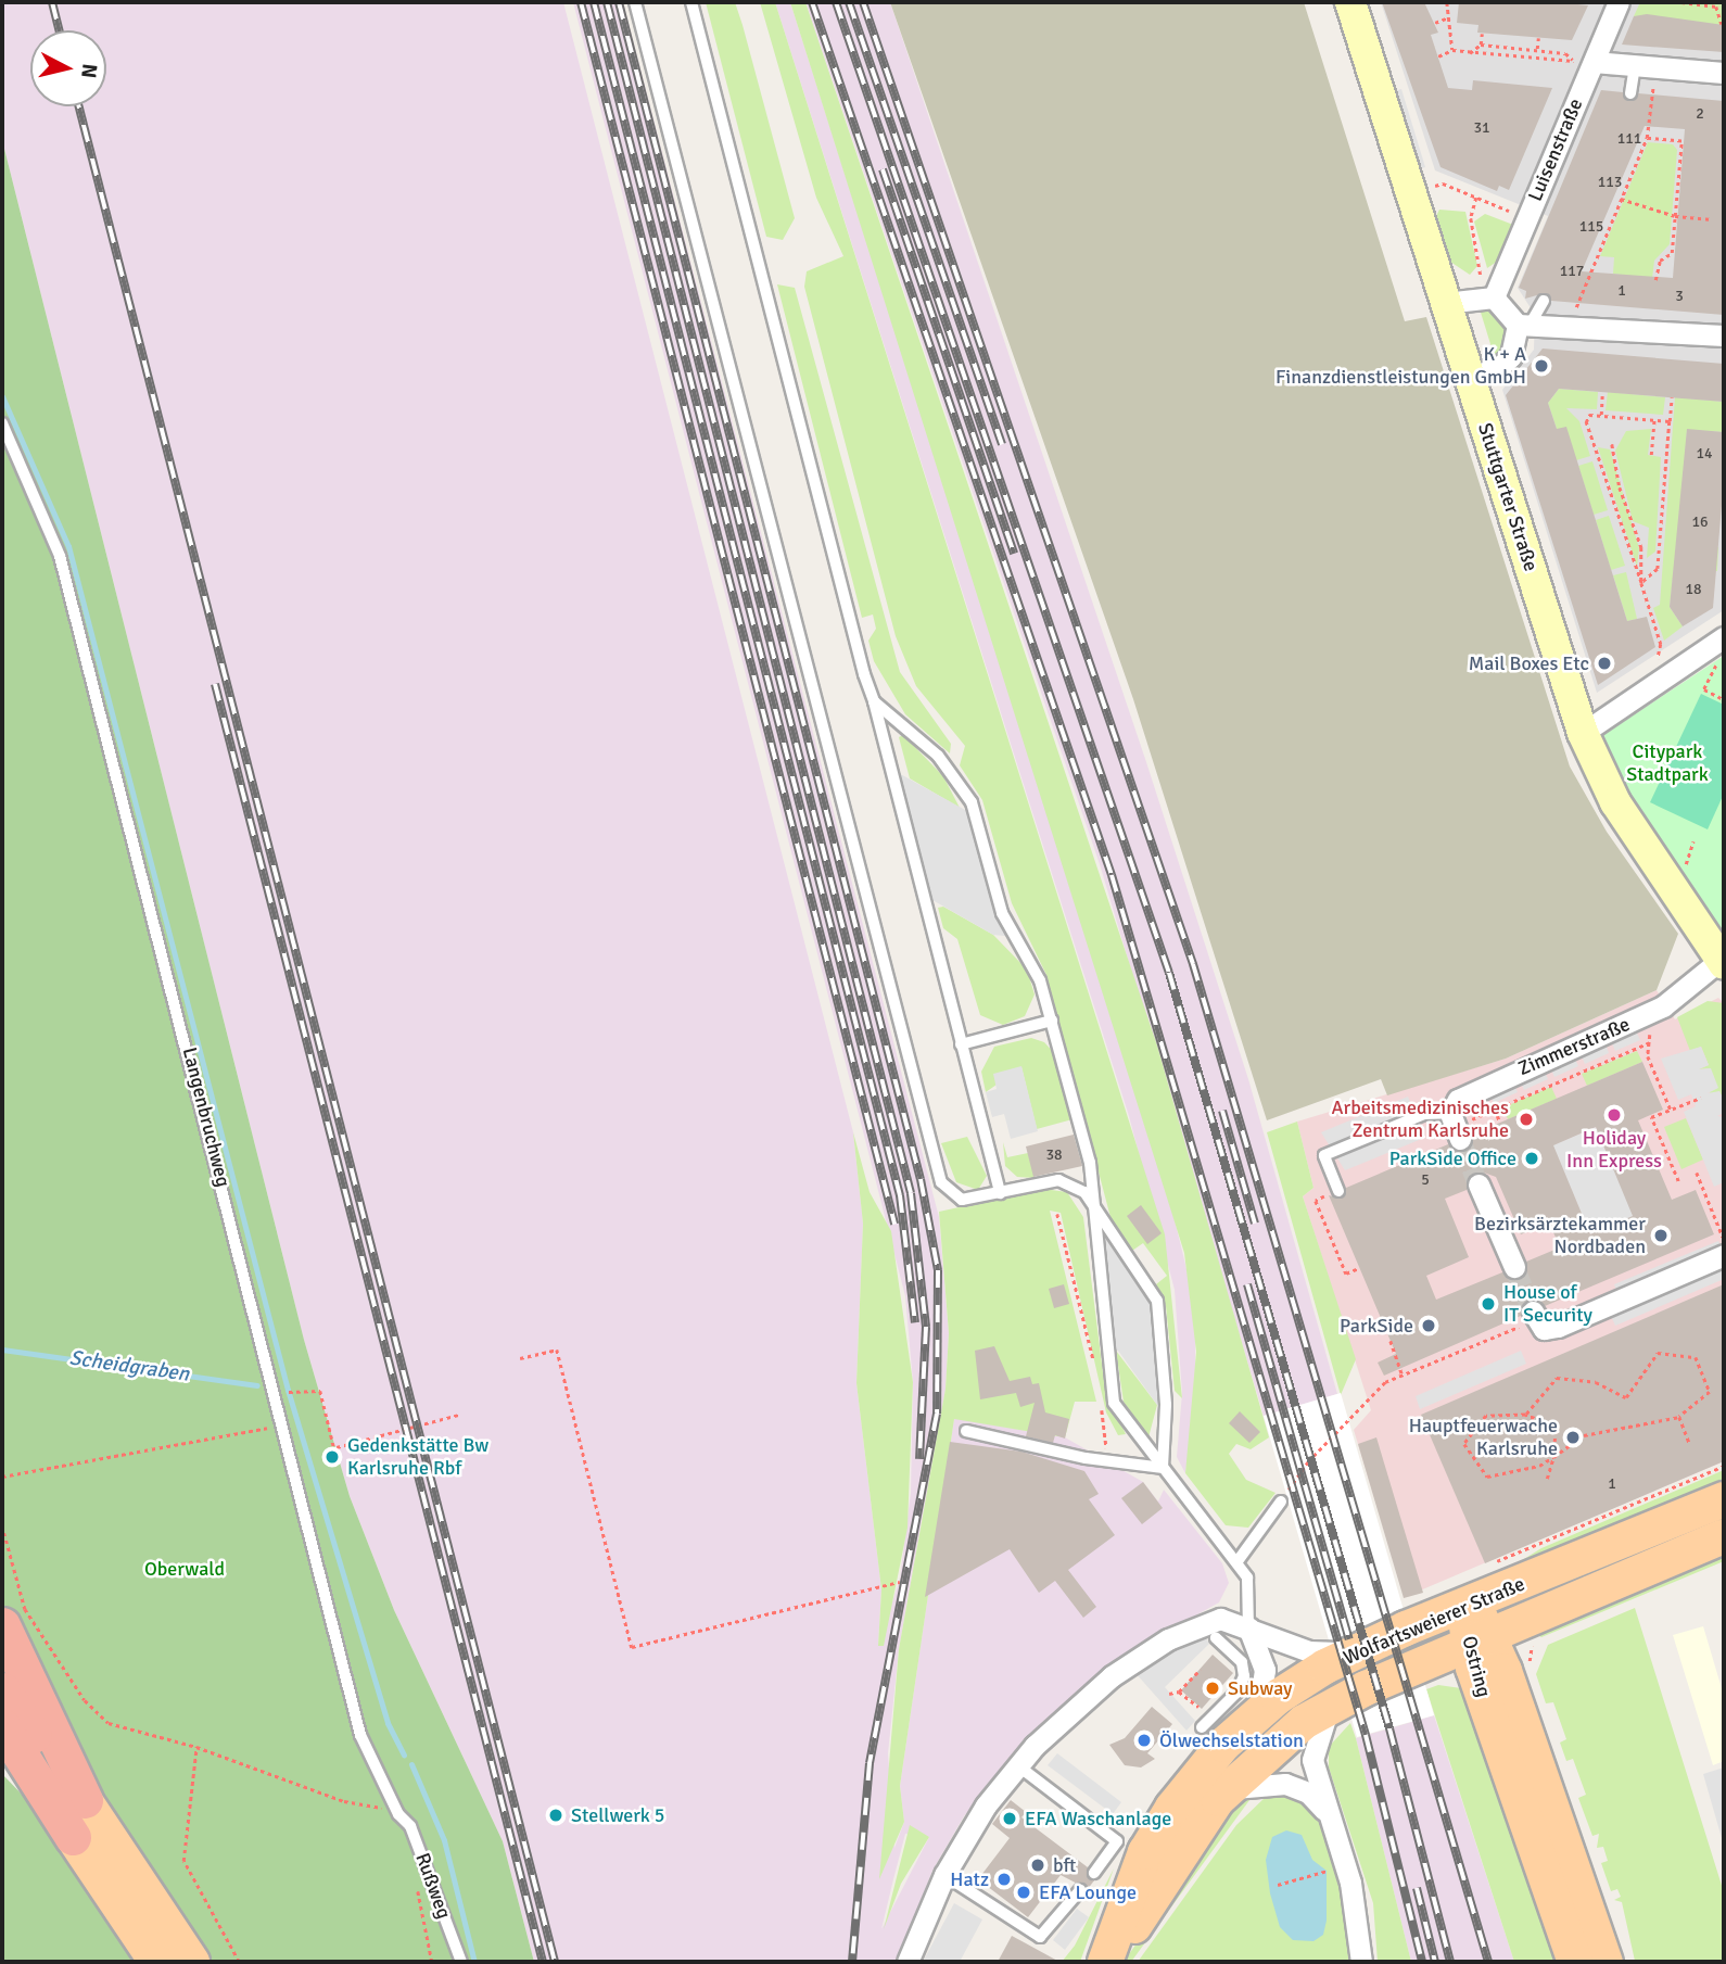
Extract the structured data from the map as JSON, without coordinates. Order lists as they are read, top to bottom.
{
  "streets": {
    "main road": ["Stuttgarter Straße", "Wolfartsweierer Straße", "Ostring"],
    "street": ["Luisenstraße", "Zimmerstraße"],
    "lane": ["Langenbruchweg", "Rußweg"]
  },
  "crossings": [
    ["Stuttgarter Straße", "Zimmerstraße"],
    ["Langenbruchweg", "Rußweg"],
    ["Wolfartsweierer Straße", "Ostring"]
  ],
  "water": ["Scheidgraben"],
  "parks": ["Citypark Stadtpark", "Oberwald"],
  "places": [
    "K + A Finanzdienstleistungen GmbH",
    "Mail Boxes Etc",
    "Holiday Inn Express",
    "Arbeitsmedizinisches Zentrum Karlsruhe",
    "ParkSide Office",
    "Bezirksärztekammer Nordbaden",
    "House of IT Security",
    "ParkSide",
    "Hauptfeuerwache Karlsruhe",
    "Gedenkstätte Bw Karlsruhe Rbf",
    "Subway",
    "Ölwechselstation",
    "Stellwerk 5",
    "EFA Waschanlage",
    "bft",
    "Hatz",
    "EFA Lounge"
  ],
  "house_numbers": [
    "2",
    "31",
    "111",
    "113",
    "115",
    "117",
    "1",
    "3",
    "14",
    "16",
    "18",
    "38",
    "5",
    "1"
  ],
  "north": "right"
}
